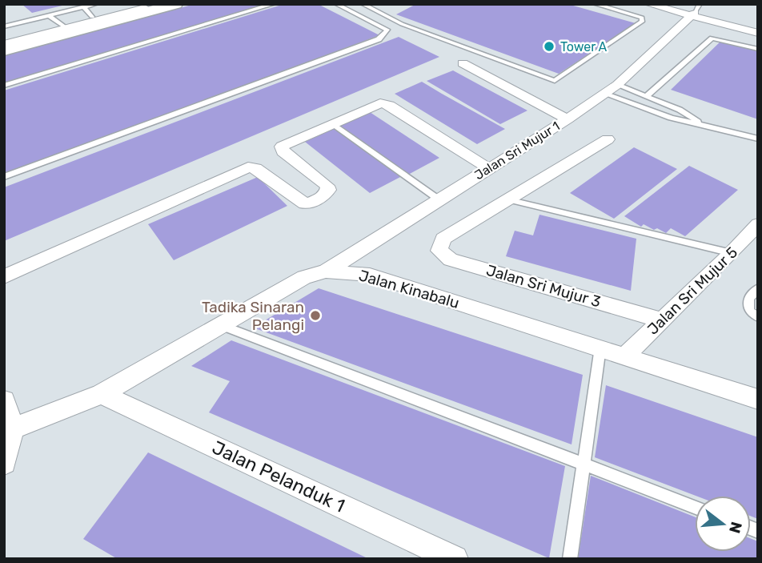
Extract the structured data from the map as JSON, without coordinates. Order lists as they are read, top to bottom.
{
  "streets": {
    "street": [
      "Jalan Sri Mujur 1",
      "Jalan Sri Mujur 3",
      "Jalan Kinabalu",
      "Jalan Sri Mujur 5",
      "Jalan Pelanduk 1"
    ]
  },
  "crossings": [
    ["Jalan Sri Mujur 1", "Jalan Kinabalu"],
    ["Jalan Sri Mujur 3", "Jalan Sri Mujur 5"],
    ["Jalan Kinabalu", "Jalan Sri Mujur 5"],
    ["Jalan Kinabalu", "Jalan Pelanduk 1"]
  ],
  "places": ["Tower A", "Tadika Sinaran Pelangi"],
  "north": "right"
}
